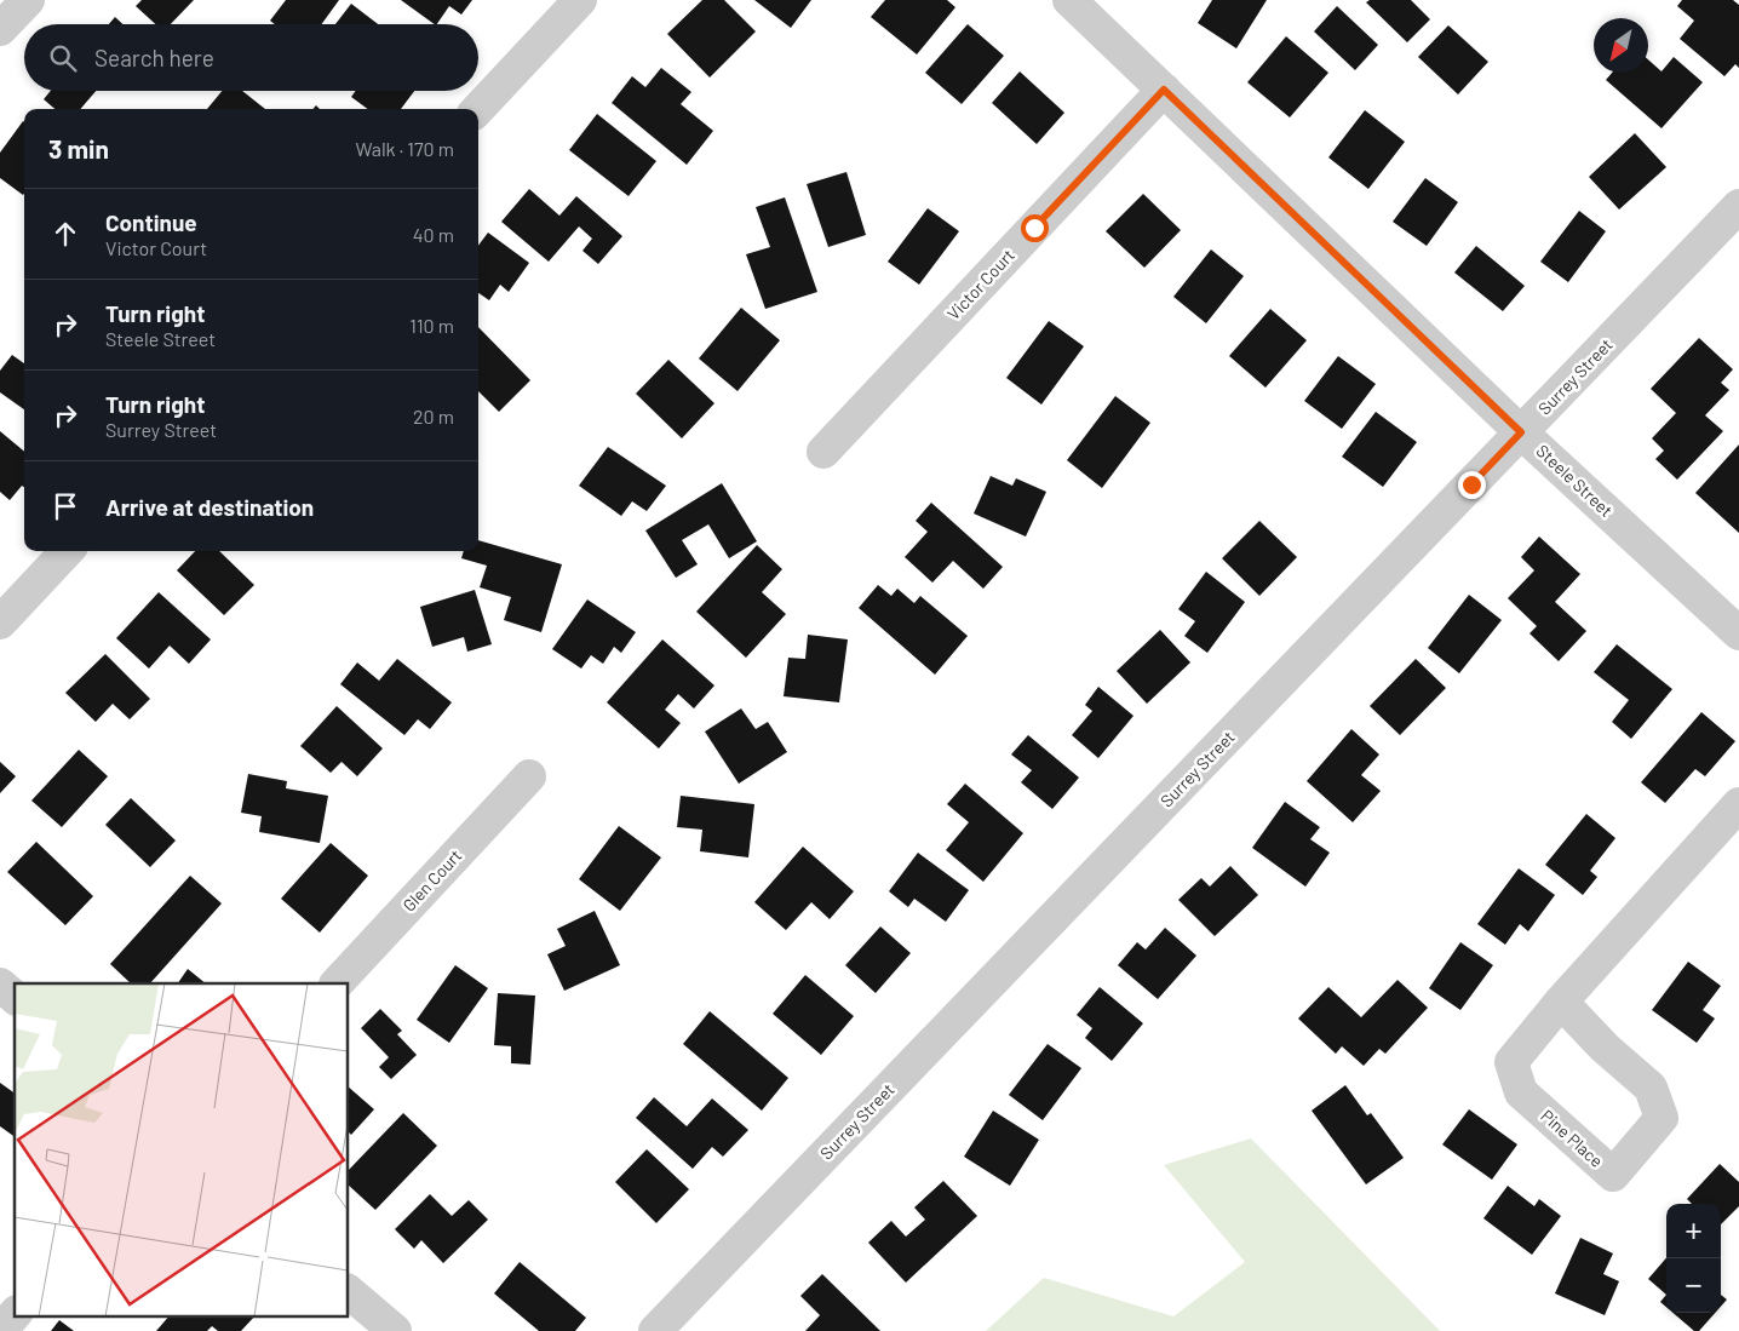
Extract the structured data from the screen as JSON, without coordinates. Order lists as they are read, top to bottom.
{
  "streets": {
    "street": [
      "Victor Court",
      "Surrey Street",
      "Steele Street",
      "Glen Court",
      "Pine Place"
    ]
  },
  "crossings": [
    ["Victor Court", "Steele Street"],
    ["Surrey Street", "Steele Street"]
  ],
  "north": "bottom left",
  "page": {
    "search": "Search here",
    "heading": ["3 min", "Walk · 170 m"],
    "list": [
      ["Continue", "Victor Court", "40 m"],
      ["Turn right", "Steele Street", "110 m"],
      ["Turn right", "Surrey Street", "20 m"],
      "Arrive at destination"
    ],
    "map_buttons": ["+", "−"]
  }
}
